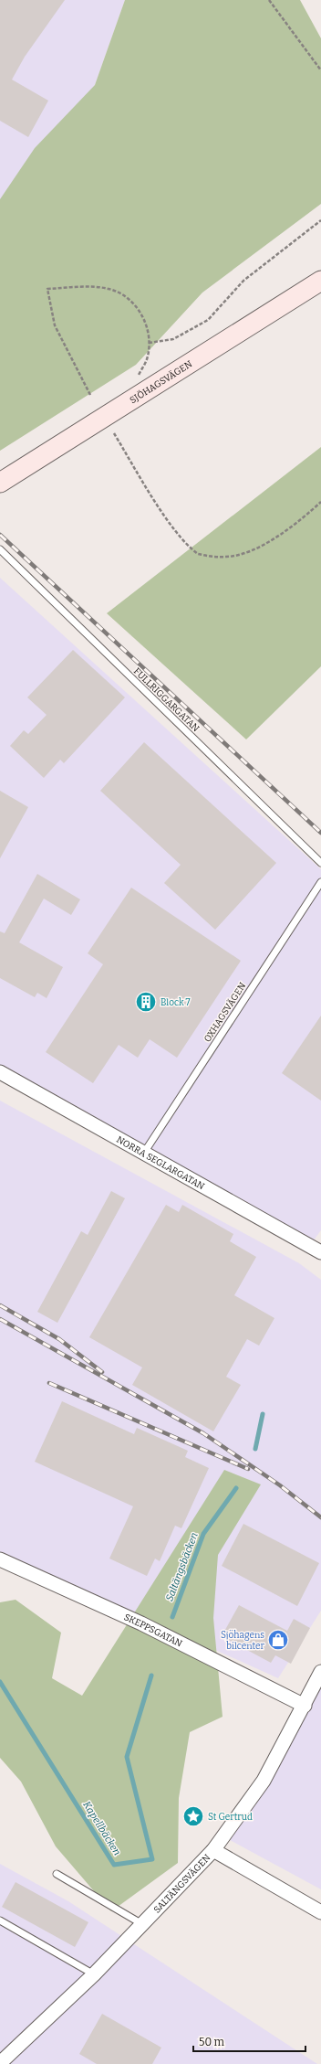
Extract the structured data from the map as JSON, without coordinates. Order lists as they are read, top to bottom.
{
  "streets": {
    "main road": ["SJÖHAGSVÄGEN"],
    "street": ["NORRA SEGLARGATAN", "SKEPPSGATAN", "SALTÄNGSVÄGEN"],
    "lane": ["FULLRIGGARGATAN", "OXHAGSVÄGEN"]
  },
  "crossings": [
    ["OXHAGSVÄGEN", "NORRA SEGLARGATAN"],
    ["SKEPPSGATAN", "SALTÄNGSVÄGEN"]
  ],
  "water": ["Saltängsbäcken", "Kapellbäcken"],
  "places": {
    "building": ["Block 7"],
    "shop": ["Sjöhagens bilcenter"],
    "place": ["St Gertrud"]
  },
  "scale_bar": "50 m"
}
